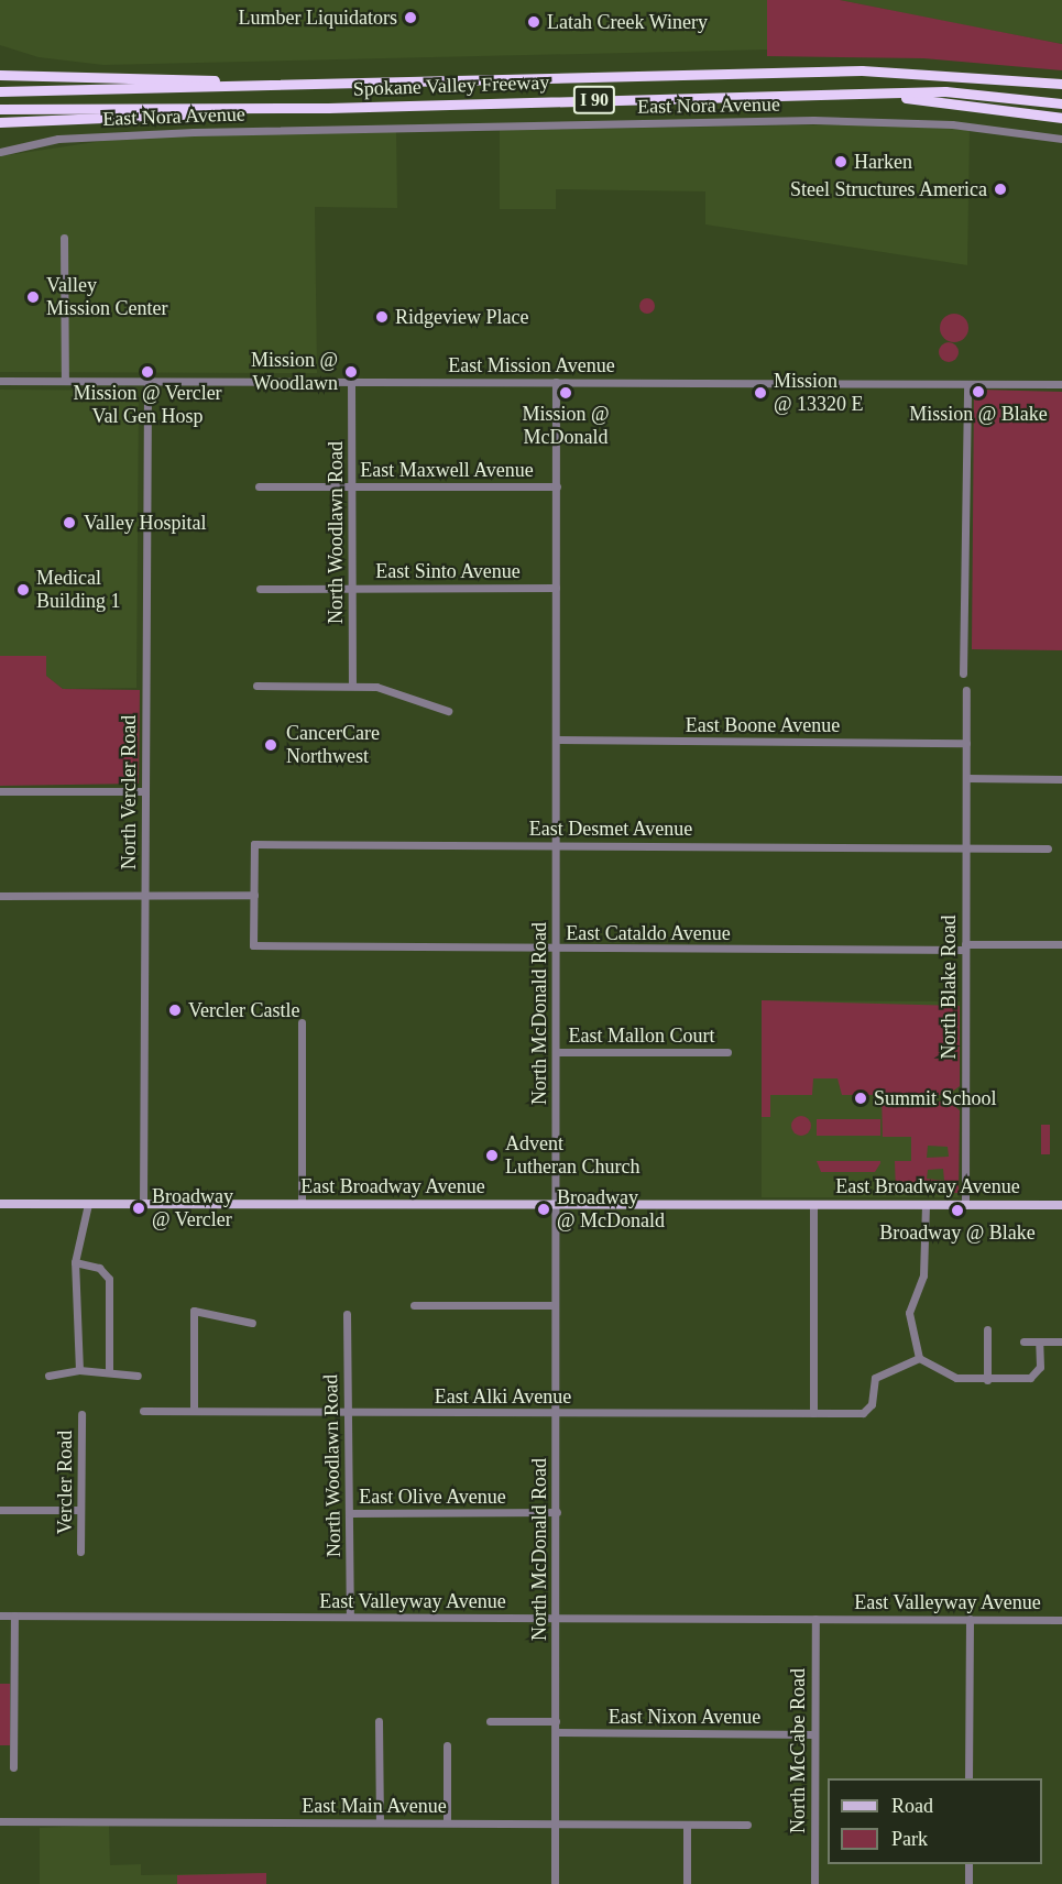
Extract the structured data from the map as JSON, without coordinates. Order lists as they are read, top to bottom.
{
  "streets": {
    "highway": ["Spokane Valley Freeway", "I 90"],
    "main road": ["East Broadway Avenue"],
    "street": [
      "East Nora Avenue",
      "East Mission Avenue",
      "East Maxwell Avenue",
      "North Woodlawn Road",
      "East Sinto Avenue",
      "East Boone Avenue",
      "North Vercler Road",
      "East Desmet Avenue",
      "East Cataldo Avenue",
      "North Blake Road",
      "North McDonald Road",
      "East Mallon Court",
      "East Alki Avenue",
      "Vercler Road",
      "East Olive Avenue",
      "East Valleyway Avenue",
      "East Nixon Avenue",
      "North McCabe Road",
      "East Main Avenue"
    ]
  },
  "crossings": [
    ["East Mission Avenue", "North Woodlawn Road"],
    ["East Mission Avenue", "North Vercler Road"],
    ["East Mission Avenue", "North McDonald Road"],
    ["East Maxwell Avenue", "North Woodlawn Road"],
    ["East Maxwell Avenue", "North McDonald Road"],
    ["North Woodlawn Road", "East Sinto Avenue"],
    ["North Woodlawn Road", "East Alki Avenue"],
    ["North Woodlawn Road", "East Olive Avenue"],
    ["North Woodlawn Road", "East Valleyway Avenue"],
    ["East Sinto Avenue", "North McDonald Road"],
    ["East Boone Avenue", "North Blake Road"],
    ["East Boone Avenue", "North McDonald Road"],
    ["North Vercler Road", "East Broadway Avenue"],
    ["East Desmet Avenue", "East Cataldo Avenue"],
    ["East Desmet Avenue", "North Blake Road"],
    ["East Desmet Avenue", "North McDonald Road"],
    ["East Cataldo Avenue", "North Blake Road"],
    ["East Cataldo Avenue", "North McDonald Road"],
    ["North Blake Road", "East Broadway Avenue"],
    ["North McDonald Road", "East Mallon Court"],
    ["North McDonald Road", "East Broadway Avenue"],
    ["North McDonald Road", "East Alki Avenue"],
    ["North McDonald Road", "East Olive Avenue"],
    ["North McDonald Road", "East Valleyway Avenue"],
    ["North McDonald Road", "East Nixon Avenue"],
    ["North McDonald Road", "East Main Avenue"],
    ["East Valleyway Avenue", "North McCabe Road"],
    ["East Nixon Avenue", "North McCabe Road"]
  ],
  "places": [
    "Lumber Liquidators",
    "Latah Creek Winery",
    "Harken",
    "Steel Structures America",
    "Valley Mission Center",
    "Ridgeview Place",
    "Mission @ Vercler Val Gen Hosp",
    "Mission @ Woodlawn",
    "Mission @ Blake",
    "Mission @ McDonald",
    "Mission @ 13320 E",
    "Valley Hospital",
    "Medical Building 1",
    "CancerCare Northwest",
    "Vercler Castle",
    "Summit School",
    "Advent Lutheran Church",
    "Broadway @ Vercler",
    "Broadway @ McDonald",
    "Broadway @ Blake"
  ],
  "legend": ["Road", "Park"]
}
